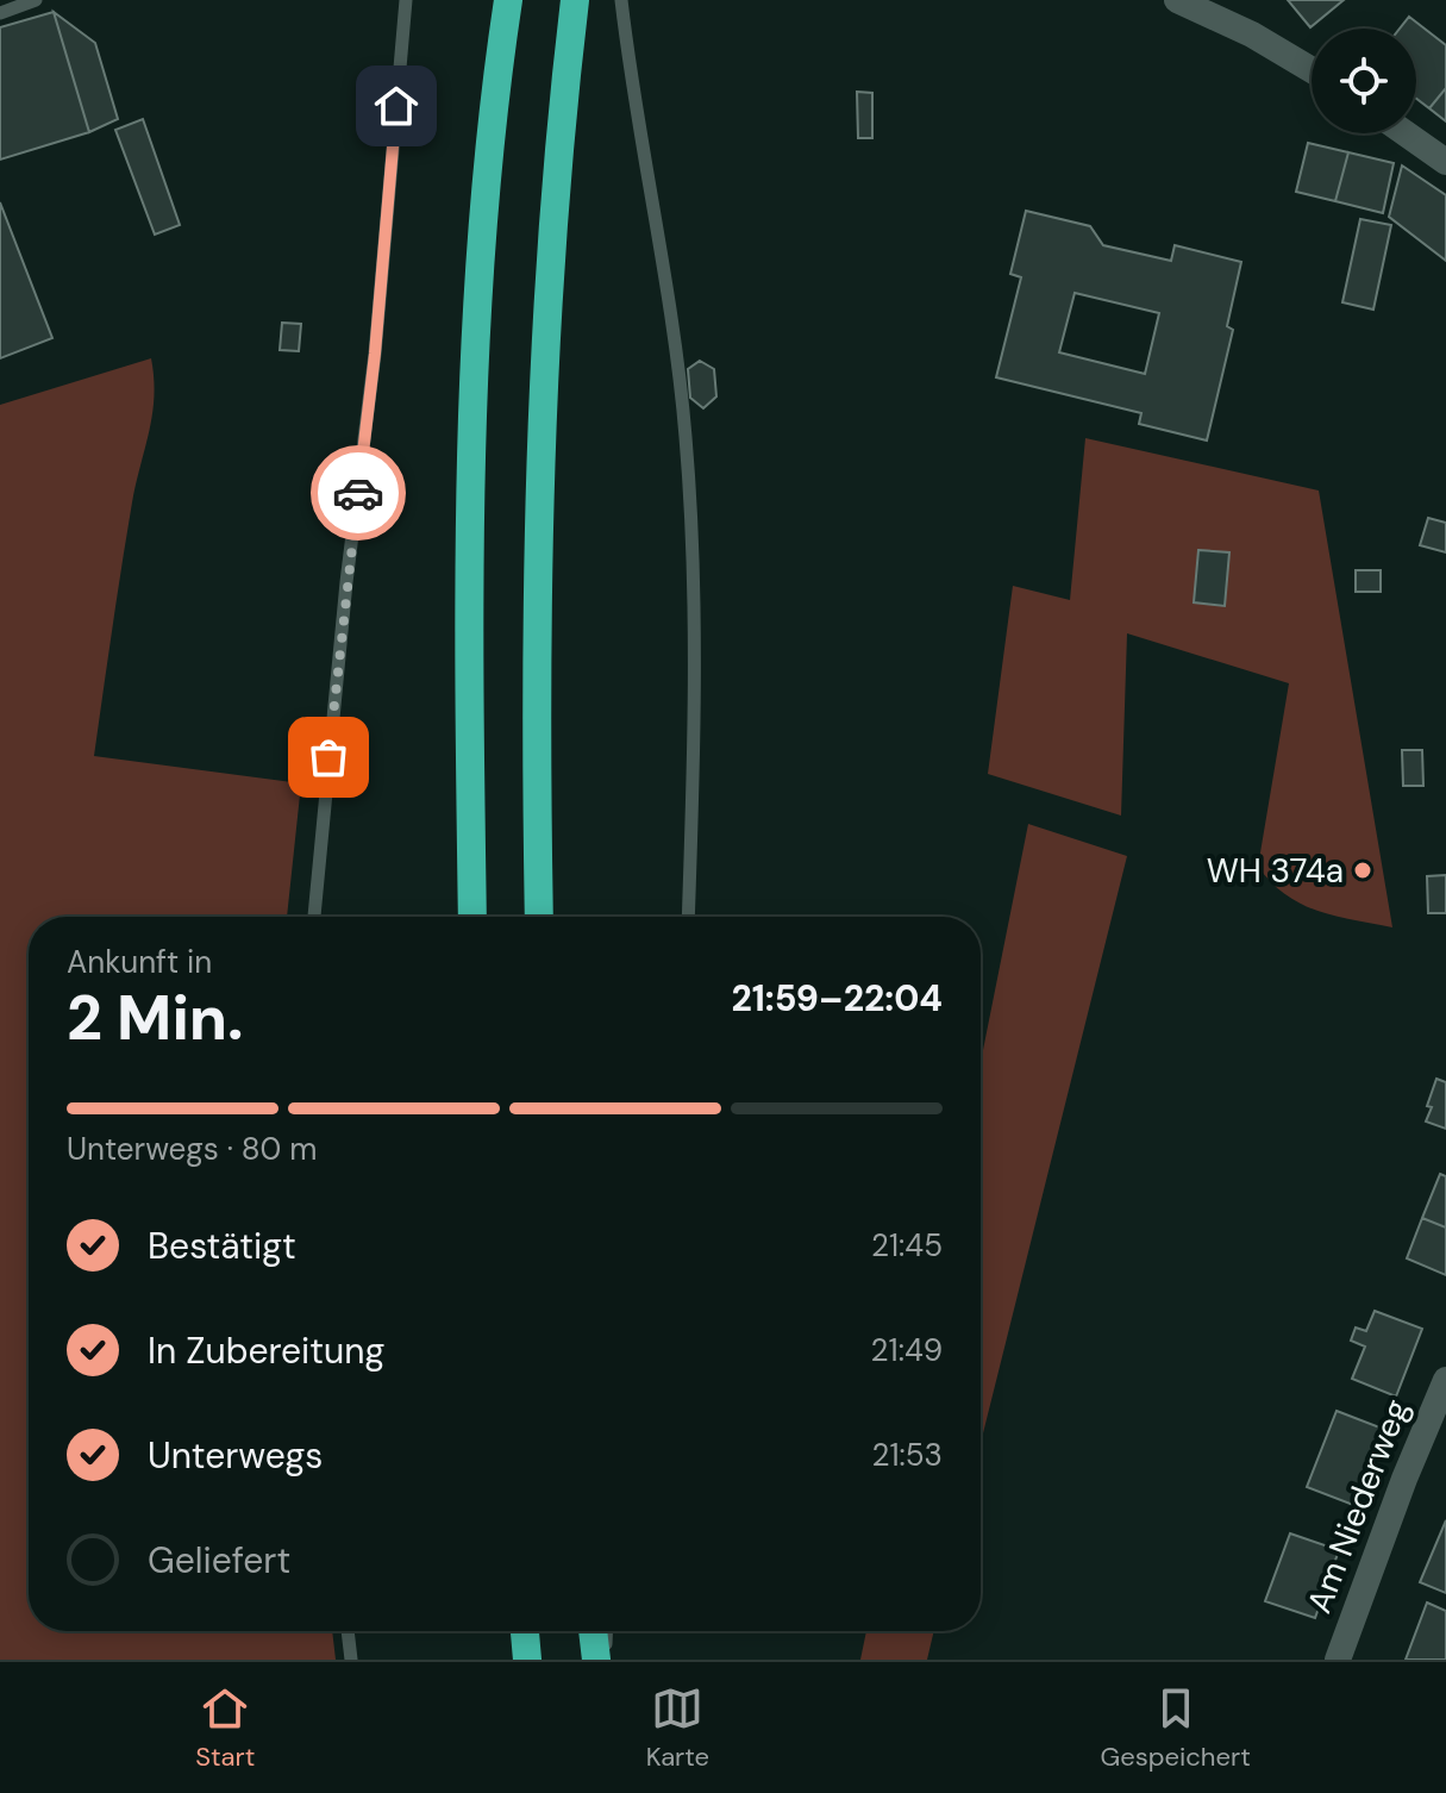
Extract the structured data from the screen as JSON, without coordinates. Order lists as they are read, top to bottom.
{
  "streets": {
    "street": ["Am Niederweg"]
  },
  "places": ["WH 374a"],
  "page": {
    "heading": ["2 Min.", "Ankunft in", "21:59–22:04"],
    "bar": "Unterwegs · 80 m",
    "list": [
      ["Bestätigt", "21:45"],
      ["In Zubereitung", "21:49"],
      ["Unterwegs", "21:53"],
      "Geliefert"
    ],
    "tabs": ["Start", "Karte", "Gespeichert"]
  }
}
